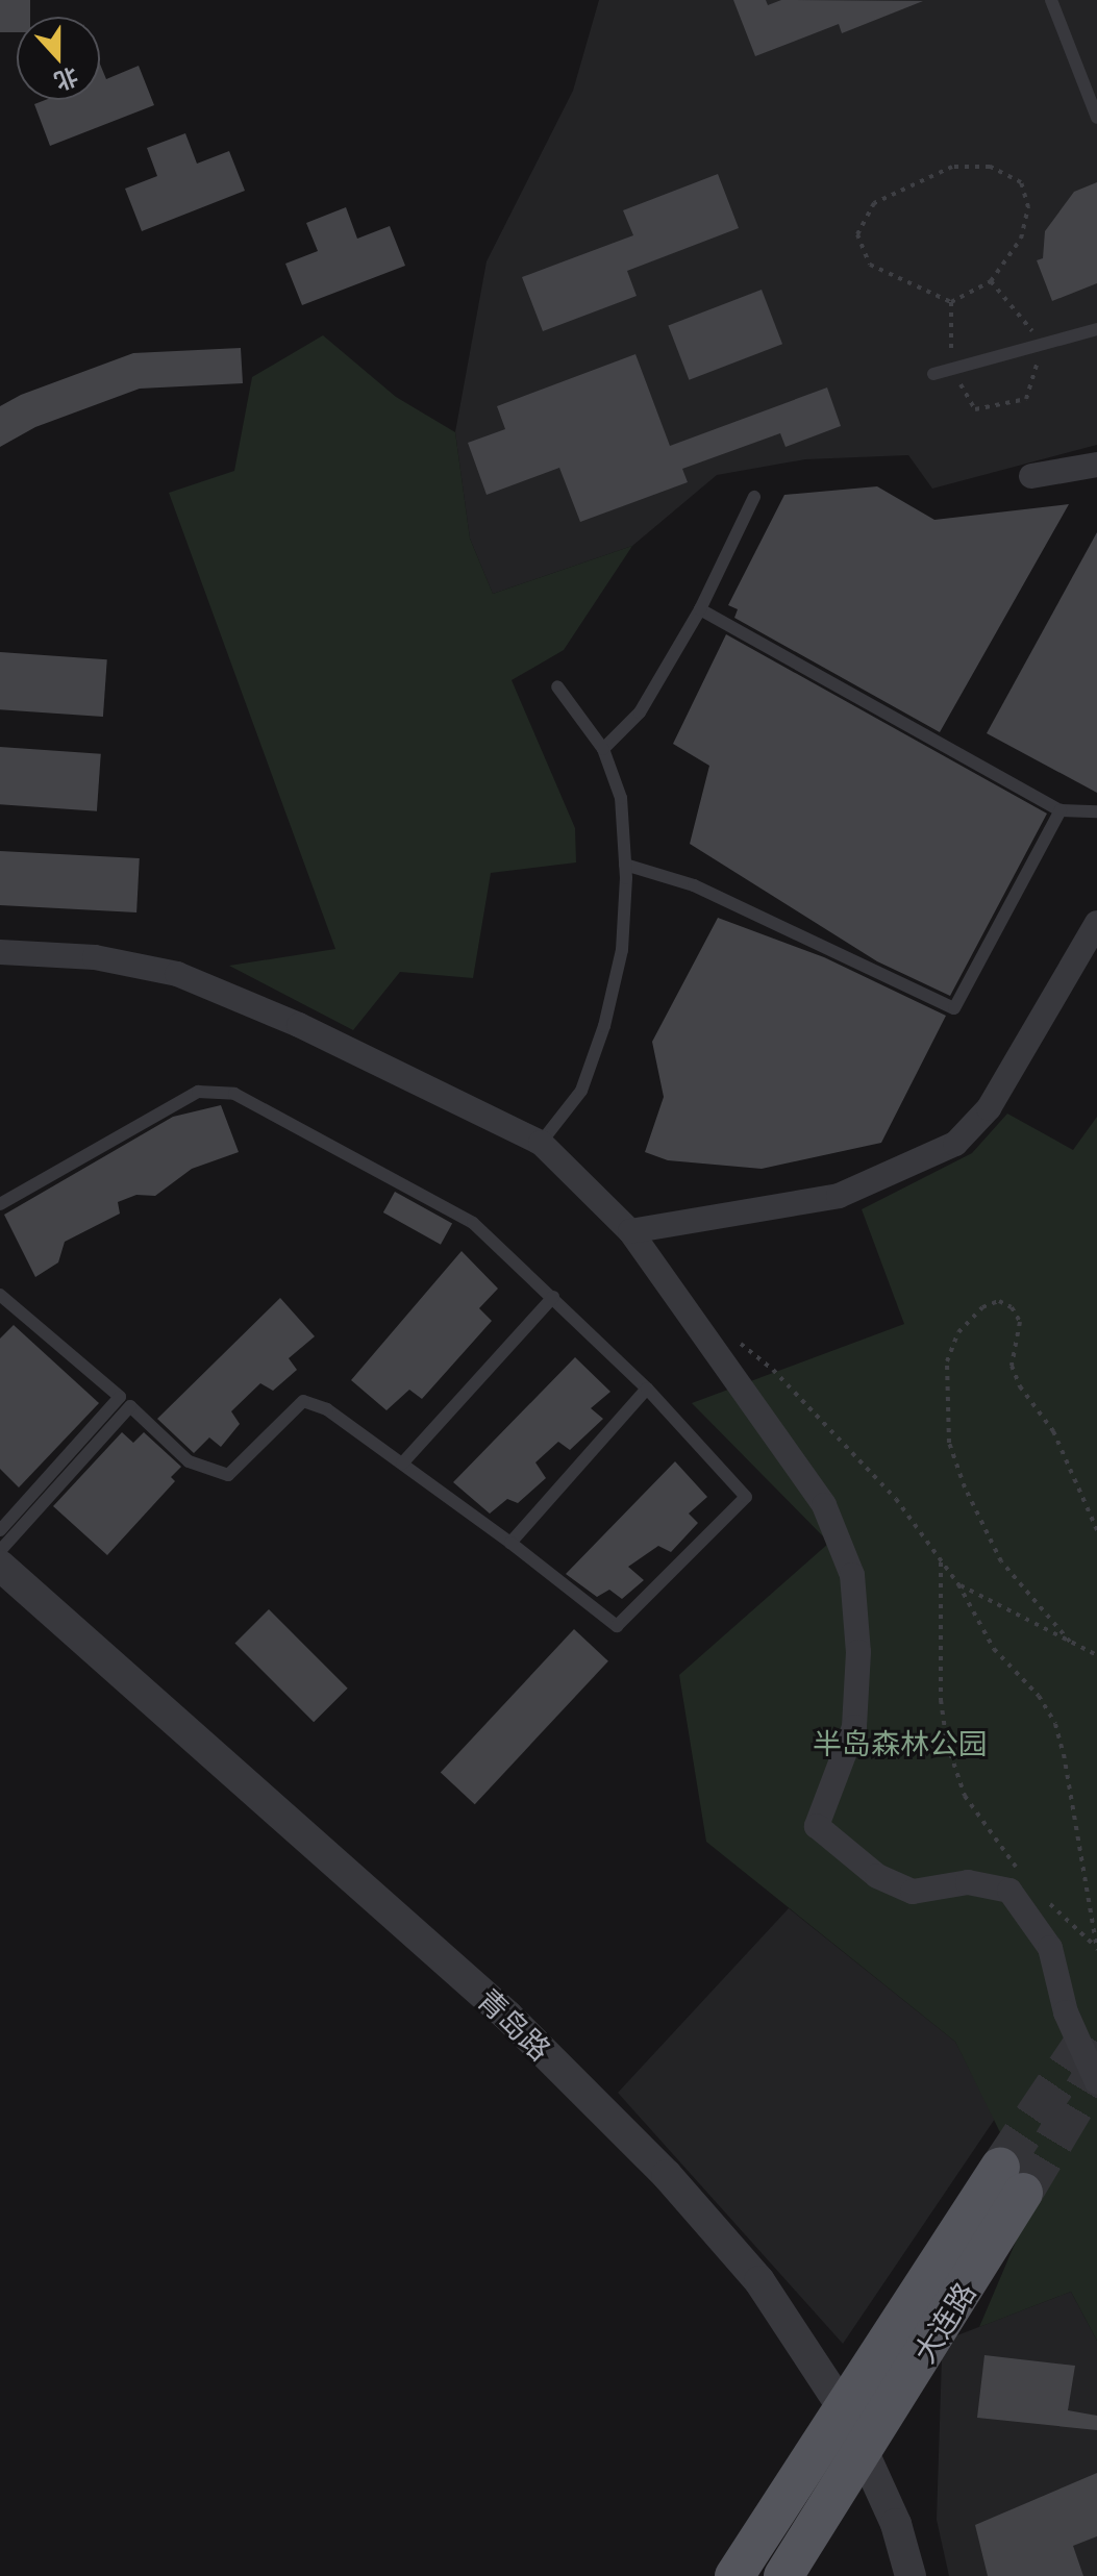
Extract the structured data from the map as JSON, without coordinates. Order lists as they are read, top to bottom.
{
  "streets": {
    "main road": ["大连路"],
    "street": ["青岛路"]
  },
  "crossings": [
    ["青岛路", "大连路"]
  ],
  "parks": ["半岛森林公园"],
  "north": "bottom"
}
